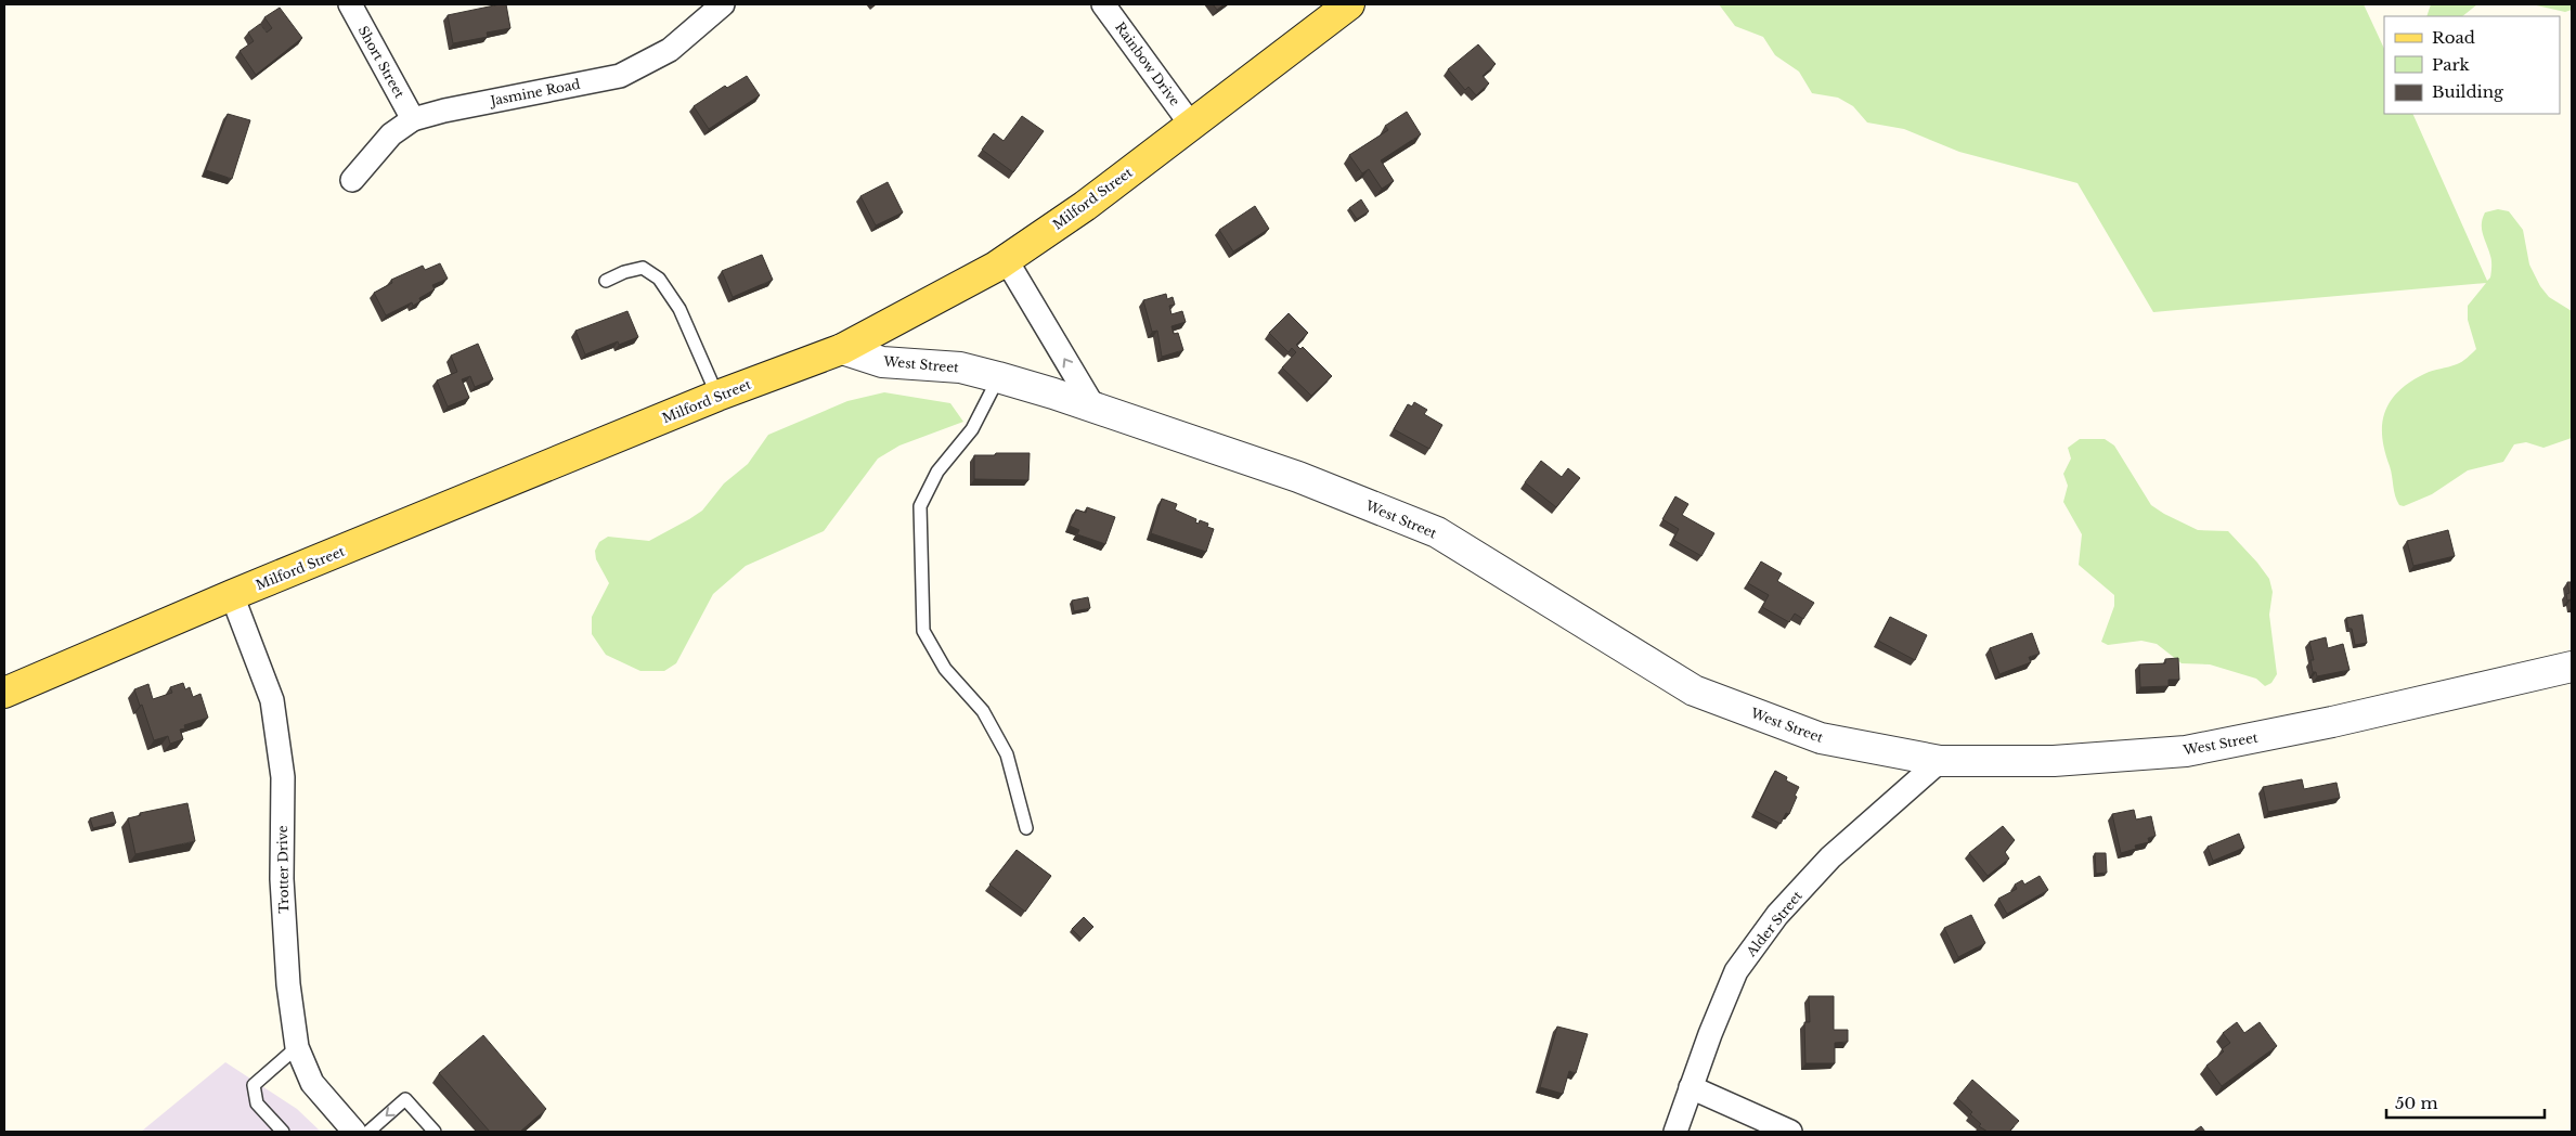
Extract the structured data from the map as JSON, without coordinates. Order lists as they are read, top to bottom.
{
  "streets": {
    "main road": ["Milford Street"],
    "street": [
      "Short Street",
      "Rainbow Drive",
      "Jasmine Road",
      "West Street",
      "Trotter Drive",
      "Alder Street"
    ]
  },
  "crossings": [
    ["Short Street", "Jasmine Road"],
    ["Rainbow Drive", "Milford Street"],
    ["Milford Street", "West Street"],
    ["Milford Street", "Trotter Drive"],
    ["West Street", "Alder Street"]
  ],
  "legend": ["Road", "Park", "Building"],
  "scale_bar": "50 m"
}
